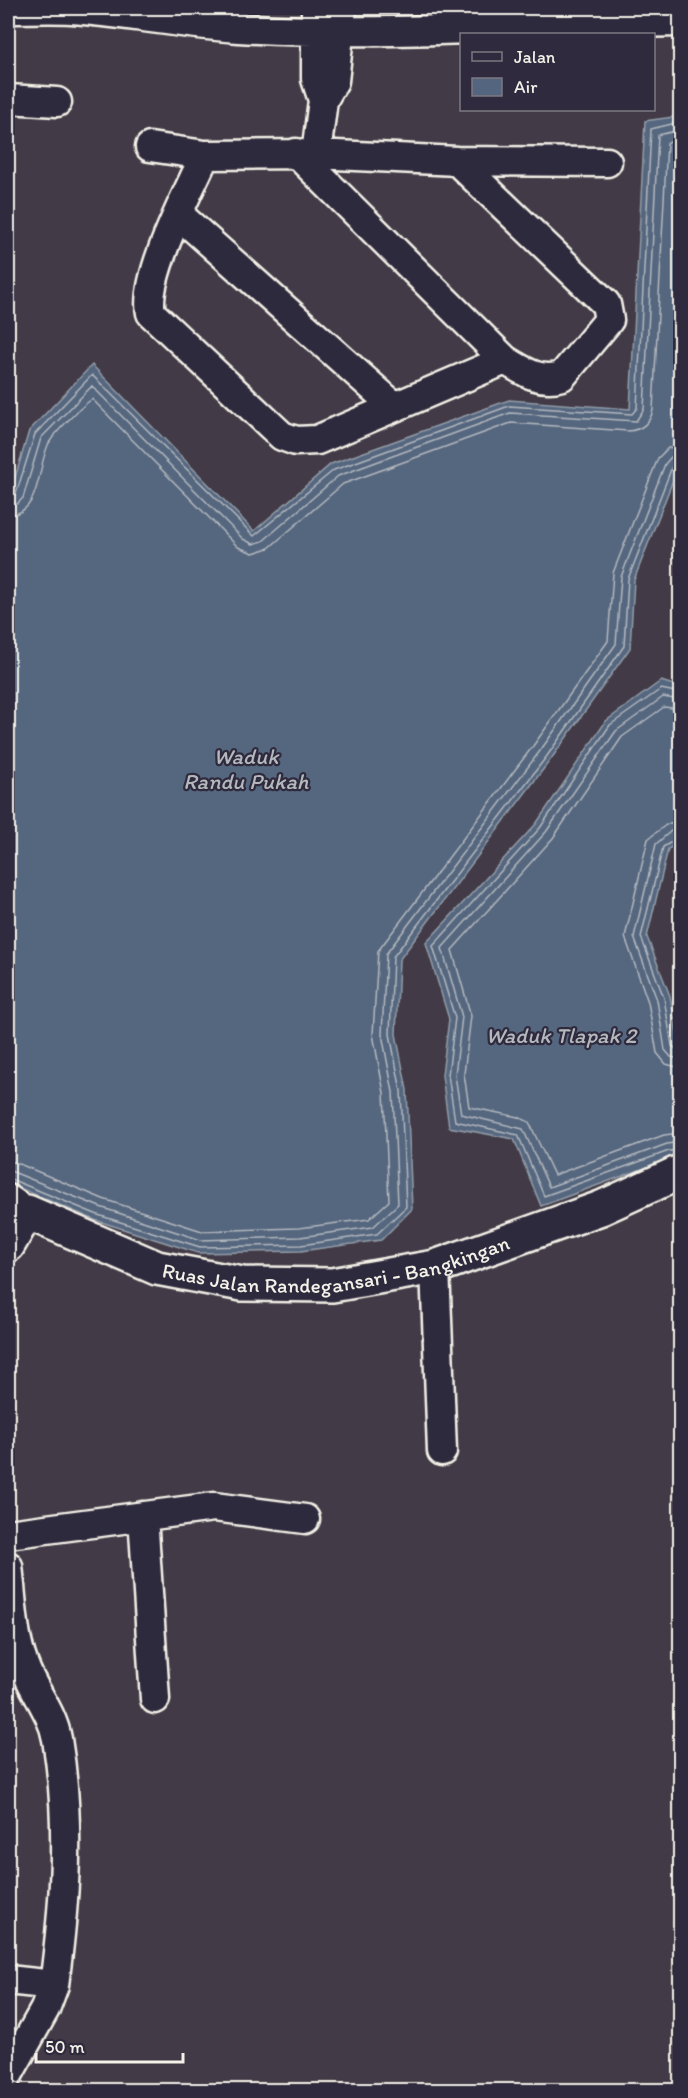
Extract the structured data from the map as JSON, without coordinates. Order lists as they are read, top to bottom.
{
  "streets": {
    "main road": ["Ruas Jalan Randegansari - Bangkingan"]
  },
  "water": ["Waduk Randu Pukah", "Waduk Tlapak 2"],
  "legend": ["Jalan", "Air"],
  "scale_bar": "50 m"
}
